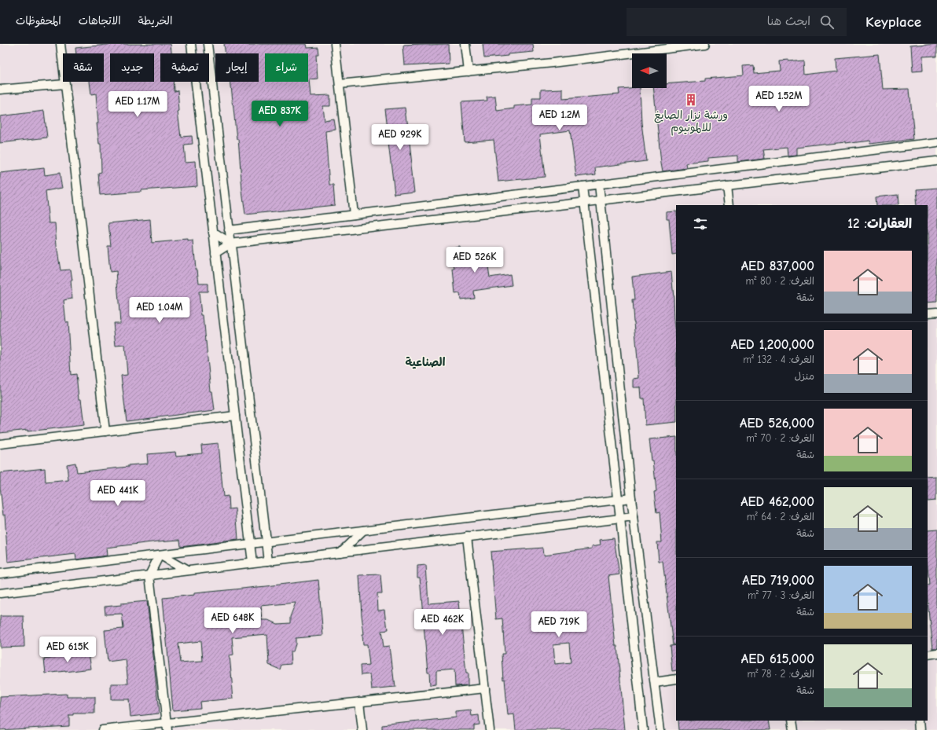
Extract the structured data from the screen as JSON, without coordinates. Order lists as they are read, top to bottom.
{
  "districts": ["الصناعية"],
  "places": {
    "building": ["ورشة نزار الصايغ للالمونيوم"]
  },
  "north": "left",
  "page": {
    "header": "Keyplace",
    "search": "ابحث هنا",
    "nav": ["الخريطة", "الاتجاهات", "المحفوظات"],
    "chip": [
      "شراء",
      "إيجار",
      "تصفية",
      "جديد",
      "شقة"
    ],
    "price": [
      "AED 1.52M",
      "AED 1.17M",
      "AED 837K",
      "AED 1.2M",
      "AED 929K",
      "AED 526K",
      "AED 1.04M",
      "AED 441K",
      "AED 648K",
      "AED 462K",
      "AED 719K",
      "AED 615K"
    ],
    "heading": "العقارات: 12",
    "list": [
      {
        "name": "AED 837,000",
        "note": "الغرف: 2 · 80 m² · شقة"
      },
      {
        "name": "AED 1,200,000",
        "note": "الغرف: 4 · 132 m² · منزل"
      },
      {
        "name": "AED 526,000",
        "note": "الغرف: 2 · 70 m² · شقة"
      },
      {
        "name": "AED 462,000",
        "note": "الغرف: 2 · 64 m² · شقة"
      },
      {
        "name": "AED 719,000",
        "note": "الغرف: 3 · 77 m² · شقة"
      },
      {
        "name": "AED 615,000",
        "note": "الغرف: 2 · 78 m² · شقة"
      }
    ]
  }
}
